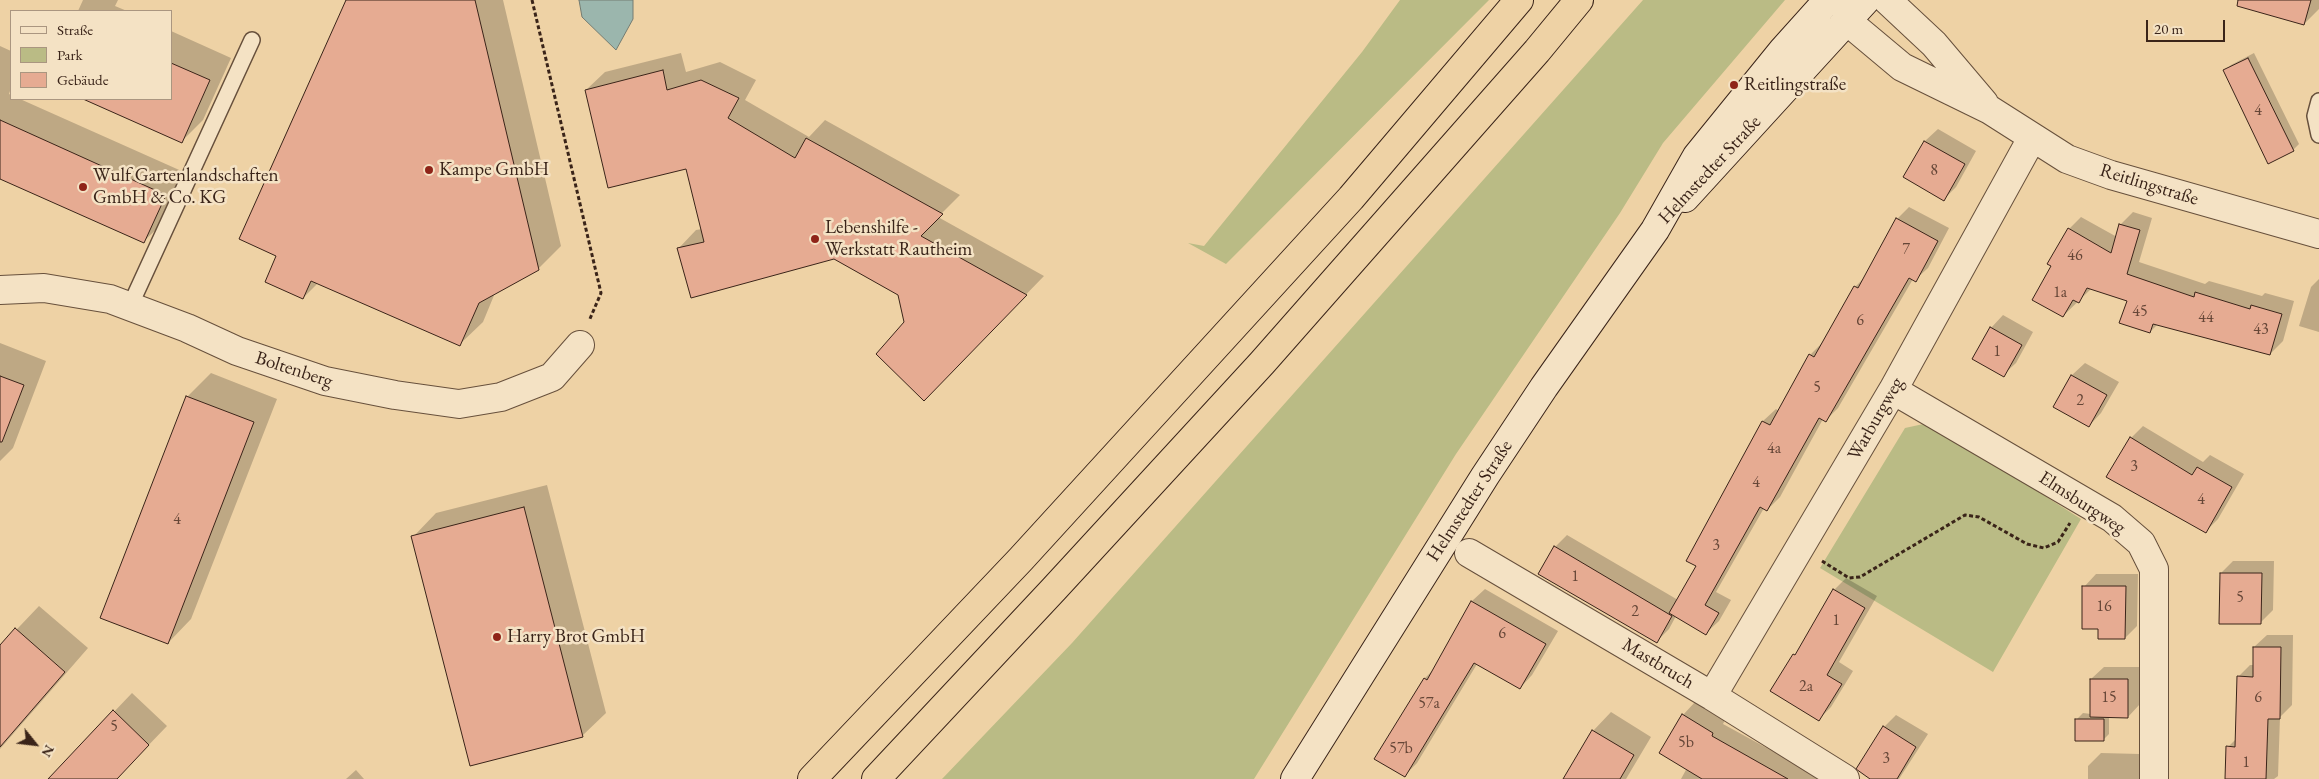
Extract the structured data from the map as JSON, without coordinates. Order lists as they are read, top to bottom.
{
  "streets": {
    "street": [
      "Helmstedter Straße",
      "Reitlingstraße",
      "Boltenberg",
      "Warburgweg",
      "Elmsburgweg",
      "Mastbruch"
    ]
  },
  "crossings": [
    ["Helmstedter Straße", "Reitlingstraße"],
    ["Reitlingstraße", "Warburgweg"],
    ["Warburgweg", "Elmsburgweg"],
    ["Warburgweg", "Mastbruch"]
  ],
  "places": [
    "Reitlingstraße",
    "Kampe GmbH",
    "Wulf Gartenlandschaften GmbH & Co. KG",
    "Lebenshilfe - Werkstatt Rautheim",
    "Harry Brot GmbH"
  ],
  "house_numbers": [
    "4",
    "8",
    "7",
    "46",
    "1a",
    "45",
    "44",
    "6",
    "43",
    "1",
    "5",
    "2",
    "4a",
    "3",
    "4",
    "4",
    "4",
    "3",
    "1",
    "5",
    "16",
    "2",
    "1",
    "6",
    "2a",
    "15",
    "6",
    "57a",
    "5",
    "5b",
    "57b",
    "3",
    "1"
  ],
  "legend": ["Straße", "Park", "Gebäude"],
  "scale_bar": "20 m",
  "north": "bottom right"
}
